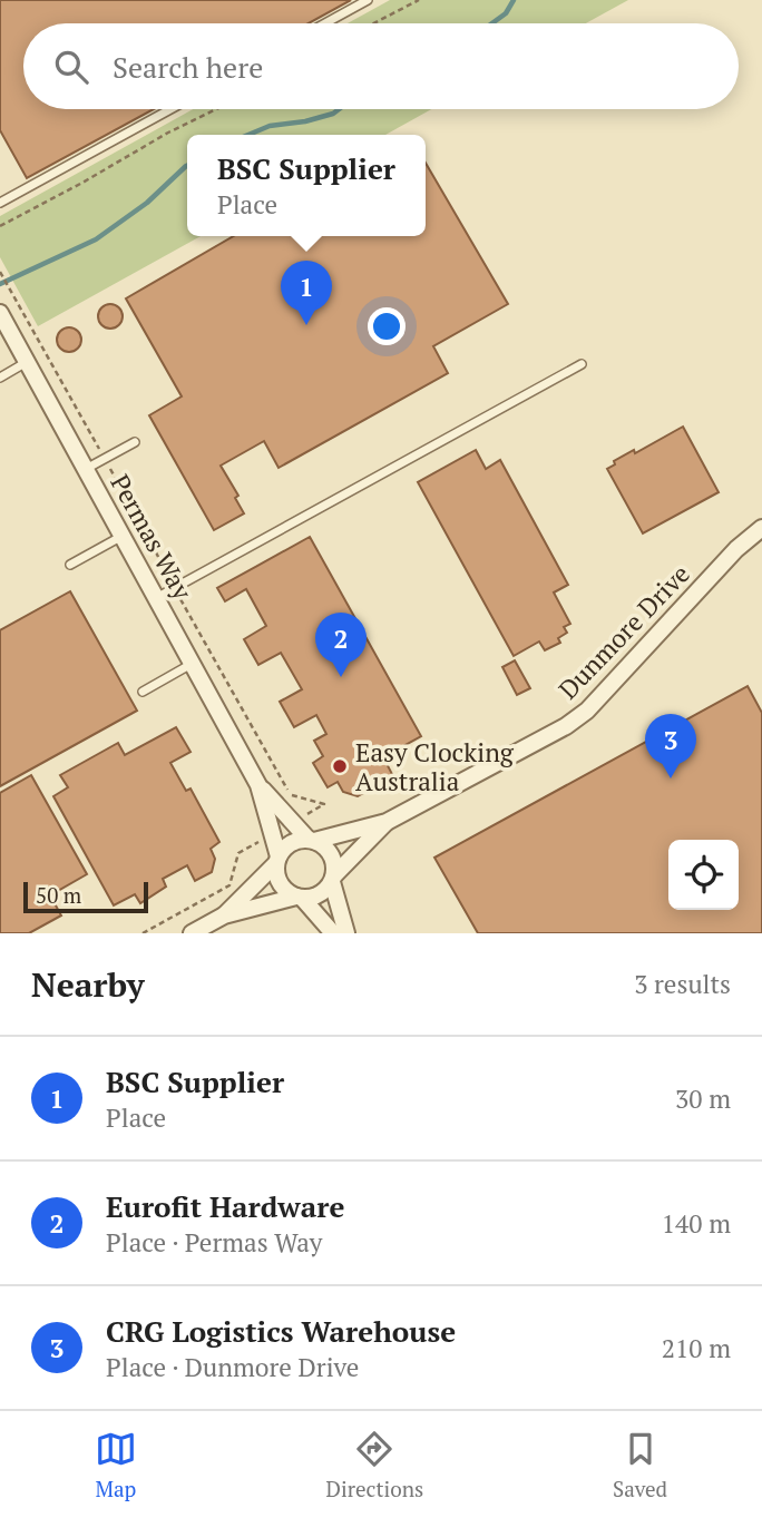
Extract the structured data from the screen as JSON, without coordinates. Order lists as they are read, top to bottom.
{
  "streets": {
    "street": ["Permas Way", "Dunmore Drive"]
  },
  "crossings": [
    ["Permas Way", "Dunmore Drive"]
  ],
  "places": ["Easy Clocking Australia"],
  "scale_bar": "50 m",
  "page": {
    "search": "Search here",
    "popup": ["BSC Supplier", "Place"],
    "pins": ["1", "2", "3"],
    "scale": "50 m",
    "heading": ["Nearby", "3 results"],
    "list": [
      {
        "mark": "1",
        "name": "BSC Supplier",
        "note": "Place",
        "value": "30 m"
      },
      {
        "mark": "2",
        "name": "Eurofit Hardware",
        "note": "Place · Permas Way",
        "value": "140 m"
      },
      {
        "mark": "3",
        "name": "CRG Logistics Warehouse",
        "note": "Place · Dunmore Drive",
        "value": "210 m"
      }
    ],
    "nav": ["Map", "Directions", "Saved"]
  }
}
